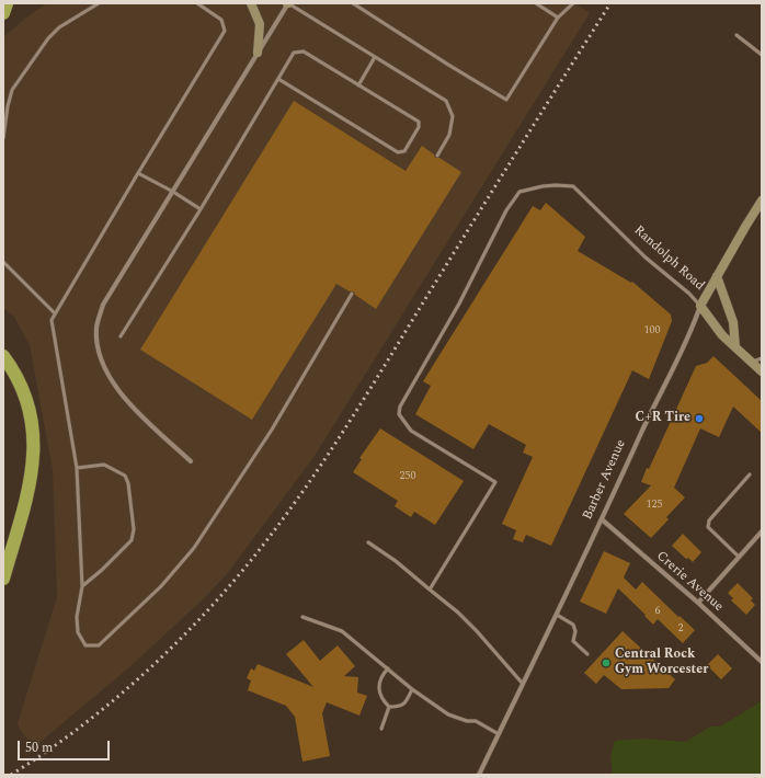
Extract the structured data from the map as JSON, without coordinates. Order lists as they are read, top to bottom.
{
  "streets": {
    "street": ["Randolph Road", "Barber Avenue", "Crerie Avenue"]
  },
  "crossings": [
    ["Randolph Road", "Barber Avenue"],
    ["Barber Avenue", "Crerie Avenue"]
  ],
  "places": ["C+R Tire", "Central Rock Gym Worcester"],
  "house_numbers": [
    "100",
    "250",
    "125",
    "6",
    "2"
  ],
  "scale_bar": "50 m"
}
